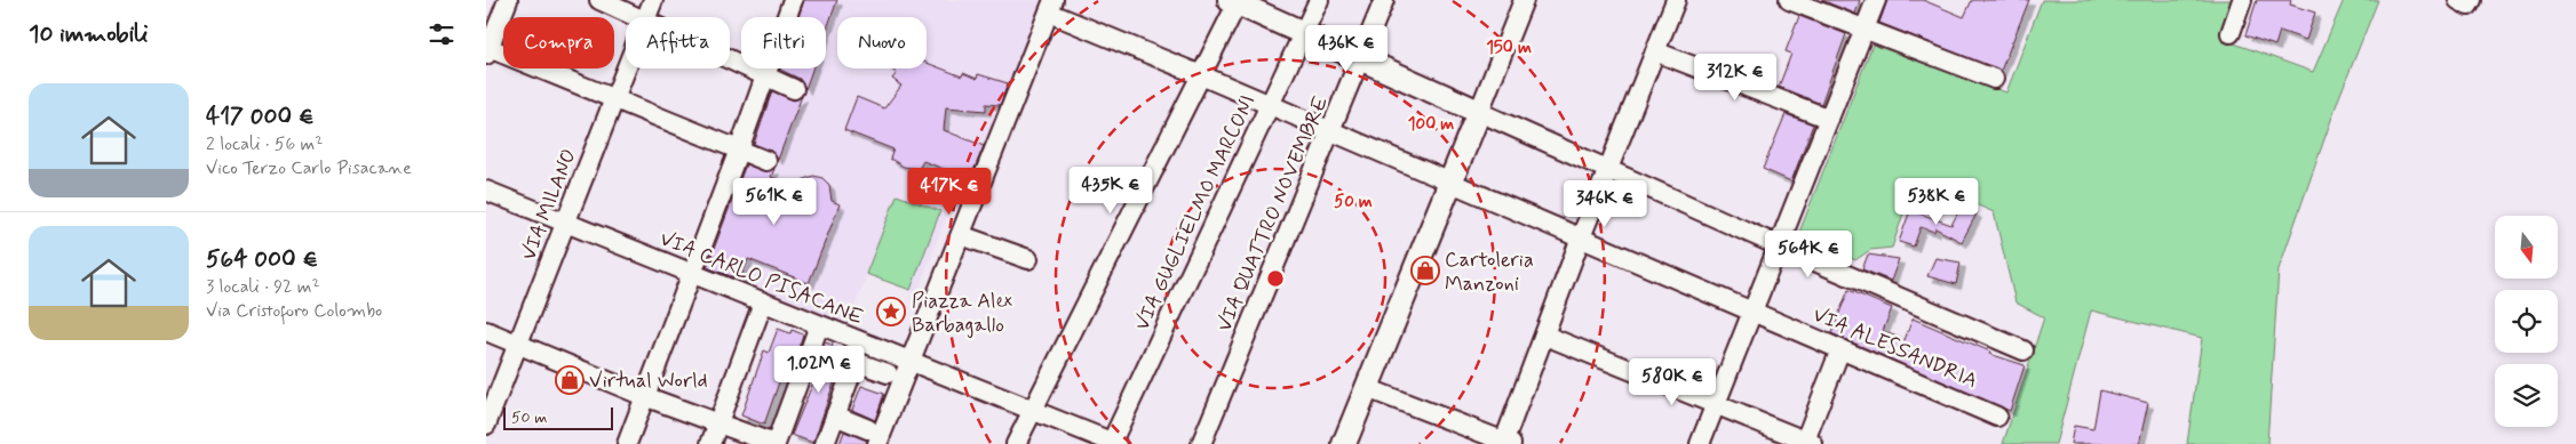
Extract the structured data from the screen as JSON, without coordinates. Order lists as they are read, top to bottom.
{
  "streets": {
    "street": [
      "VIA MILANO",
      "VIA GUGLIELMO MARCONI",
      "VIA QUATTRO NOVEMBRE",
      "VIA CARLO PISACANE",
      "VIA ALESSANDRIA"
    ]
  },
  "crossings": [
    ["VIA MILANO", "VIA CARLO PISACANE"],
    ["VIA GUGLIELMO MARCONI", "VIA CARLO PISACANE"],
    ["VIA GUGLIELMO MARCONI", "VIA ALESSANDRIA"],
    ["VIA QUATTRO NOVEMBRE", "VIA ALESSANDRIA"]
  ],
  "places": {
    "shop": ["Cartoleria Manzoni", "Virtual World"],
    "place": ["Piazza Alex Barbagallo"]
  },
  "scale_bar": "50 m",
  "north": "bottom",
  "page": {
    "heading": "10 immobili",
    "chip": [
      "Compra",
      "Affitta",
      "Filtri",
      "Nuovo"
    ],
    "price": [
      "436K €",
      "312K €",
      "435K €",
      "417K €",
      "561K €",
      "538K €",
      "346K €",
      "564K €",
      "1.02M €",
      "580K €"
    ],
    "list": [
      {
        "name": "417 000 €",
        "note": "2 locali · 56 m² · Vico Terzo Carlo Pisacane"
      },
      {
        "name": "564 000 €",
        "note": "3 locali · 92 m² · Via Cristoforo Colombo"
      }
    ],
    "scale": "50 m"
  },
  "rings": ["150 m", "100 m", "50 m"]
}
